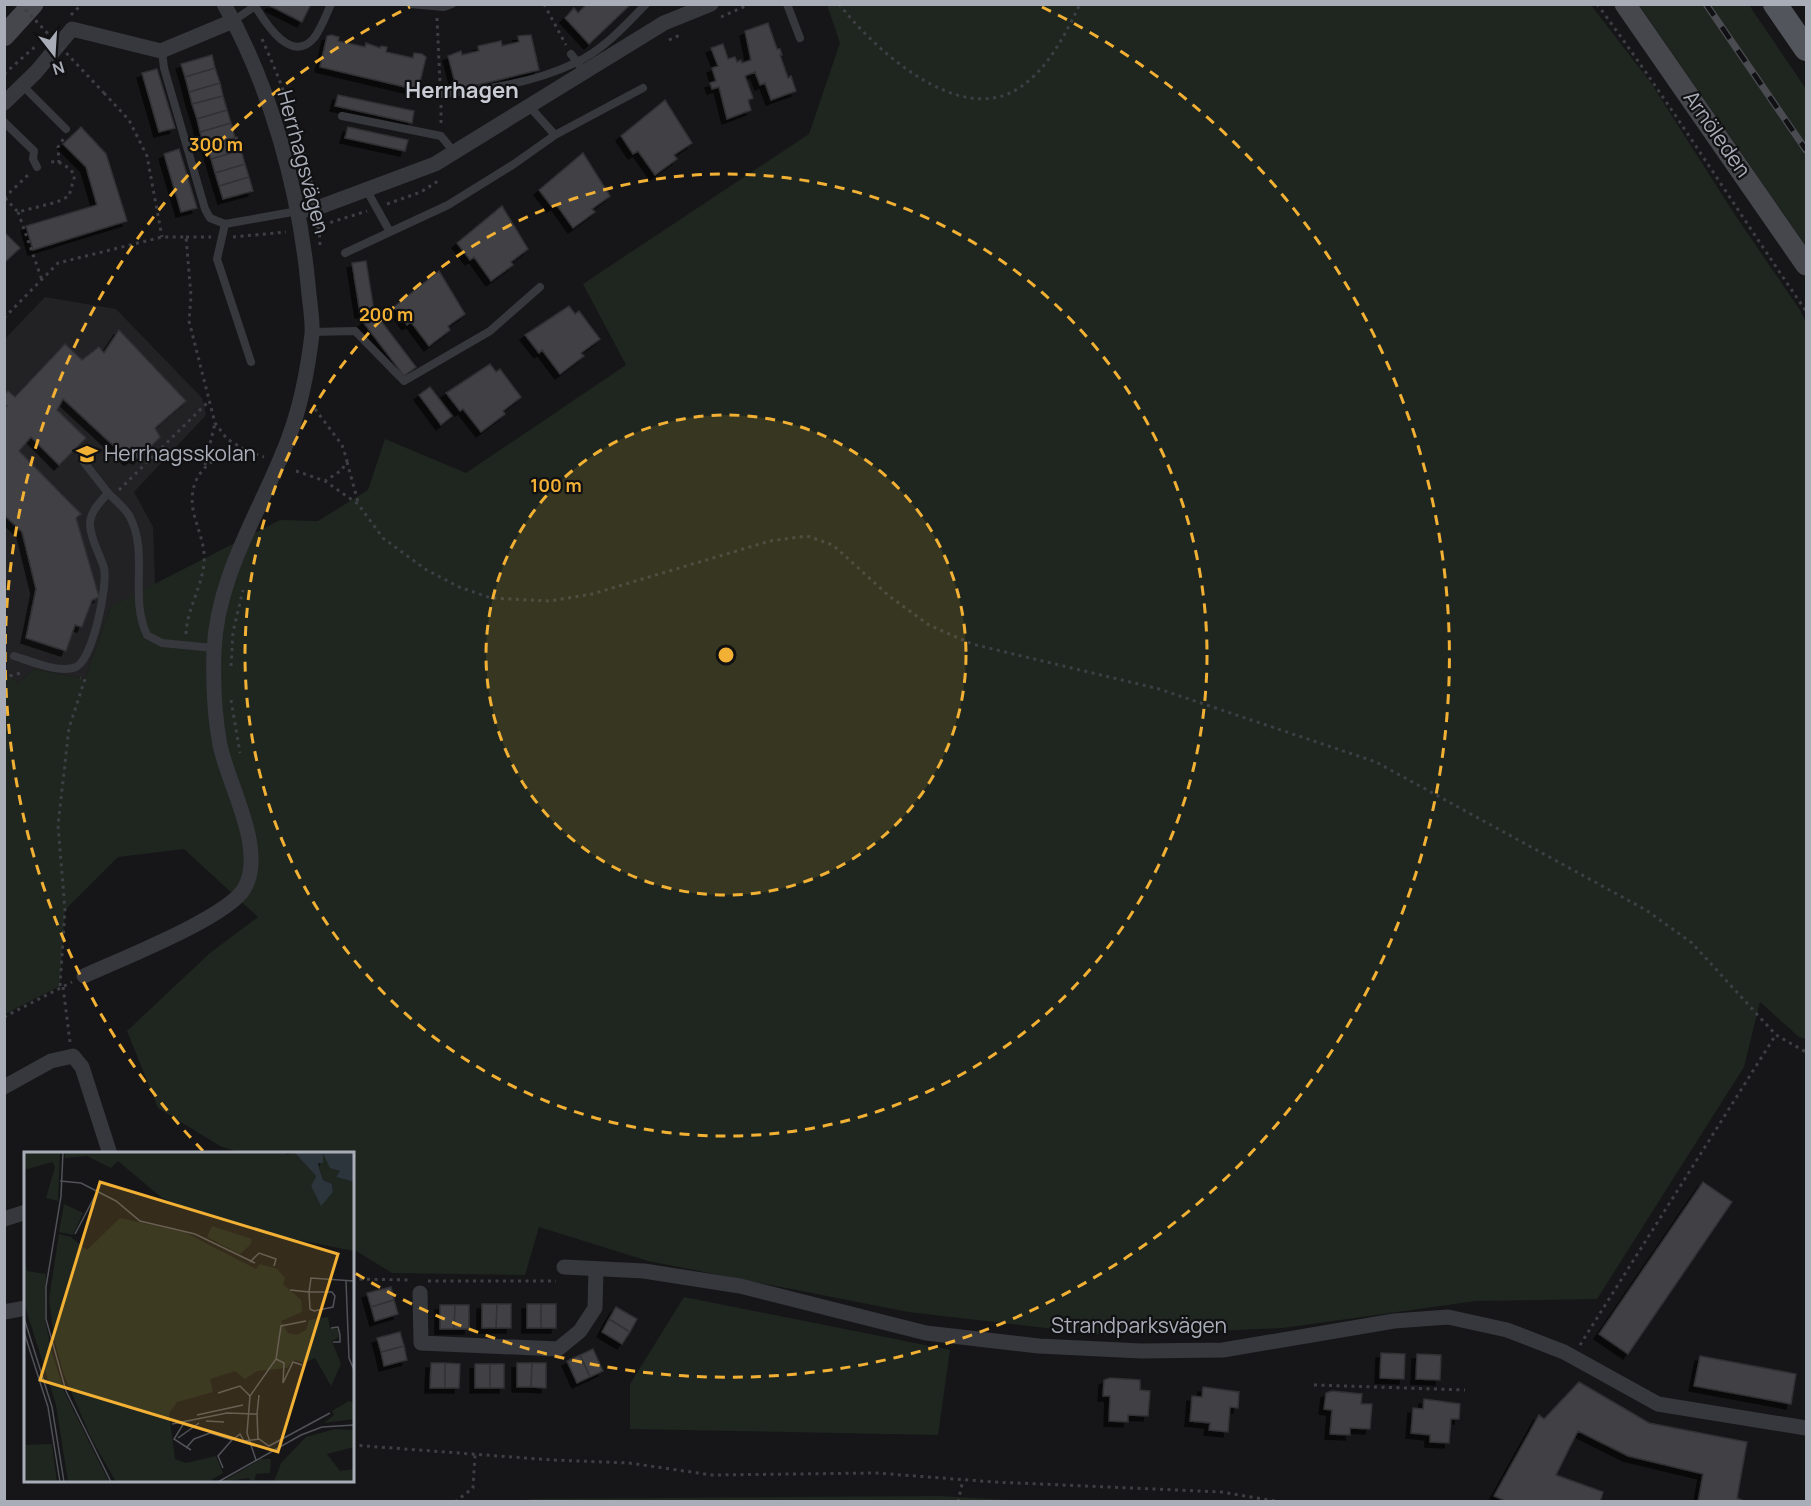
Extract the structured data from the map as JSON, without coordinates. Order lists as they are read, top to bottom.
{
  "streets": {
    "main road": ["Arnöleden"],
    "street": ["Herrhagsvägen", "Strandparksvägen"]
  },
  "districts": ["Herrhagen"],
  "places": {
    "school or university": ["Herrhagsskolan"]
  },
  "north": "bottom",
  "rings": ["300 m", "200 m", "100 m"]
}
